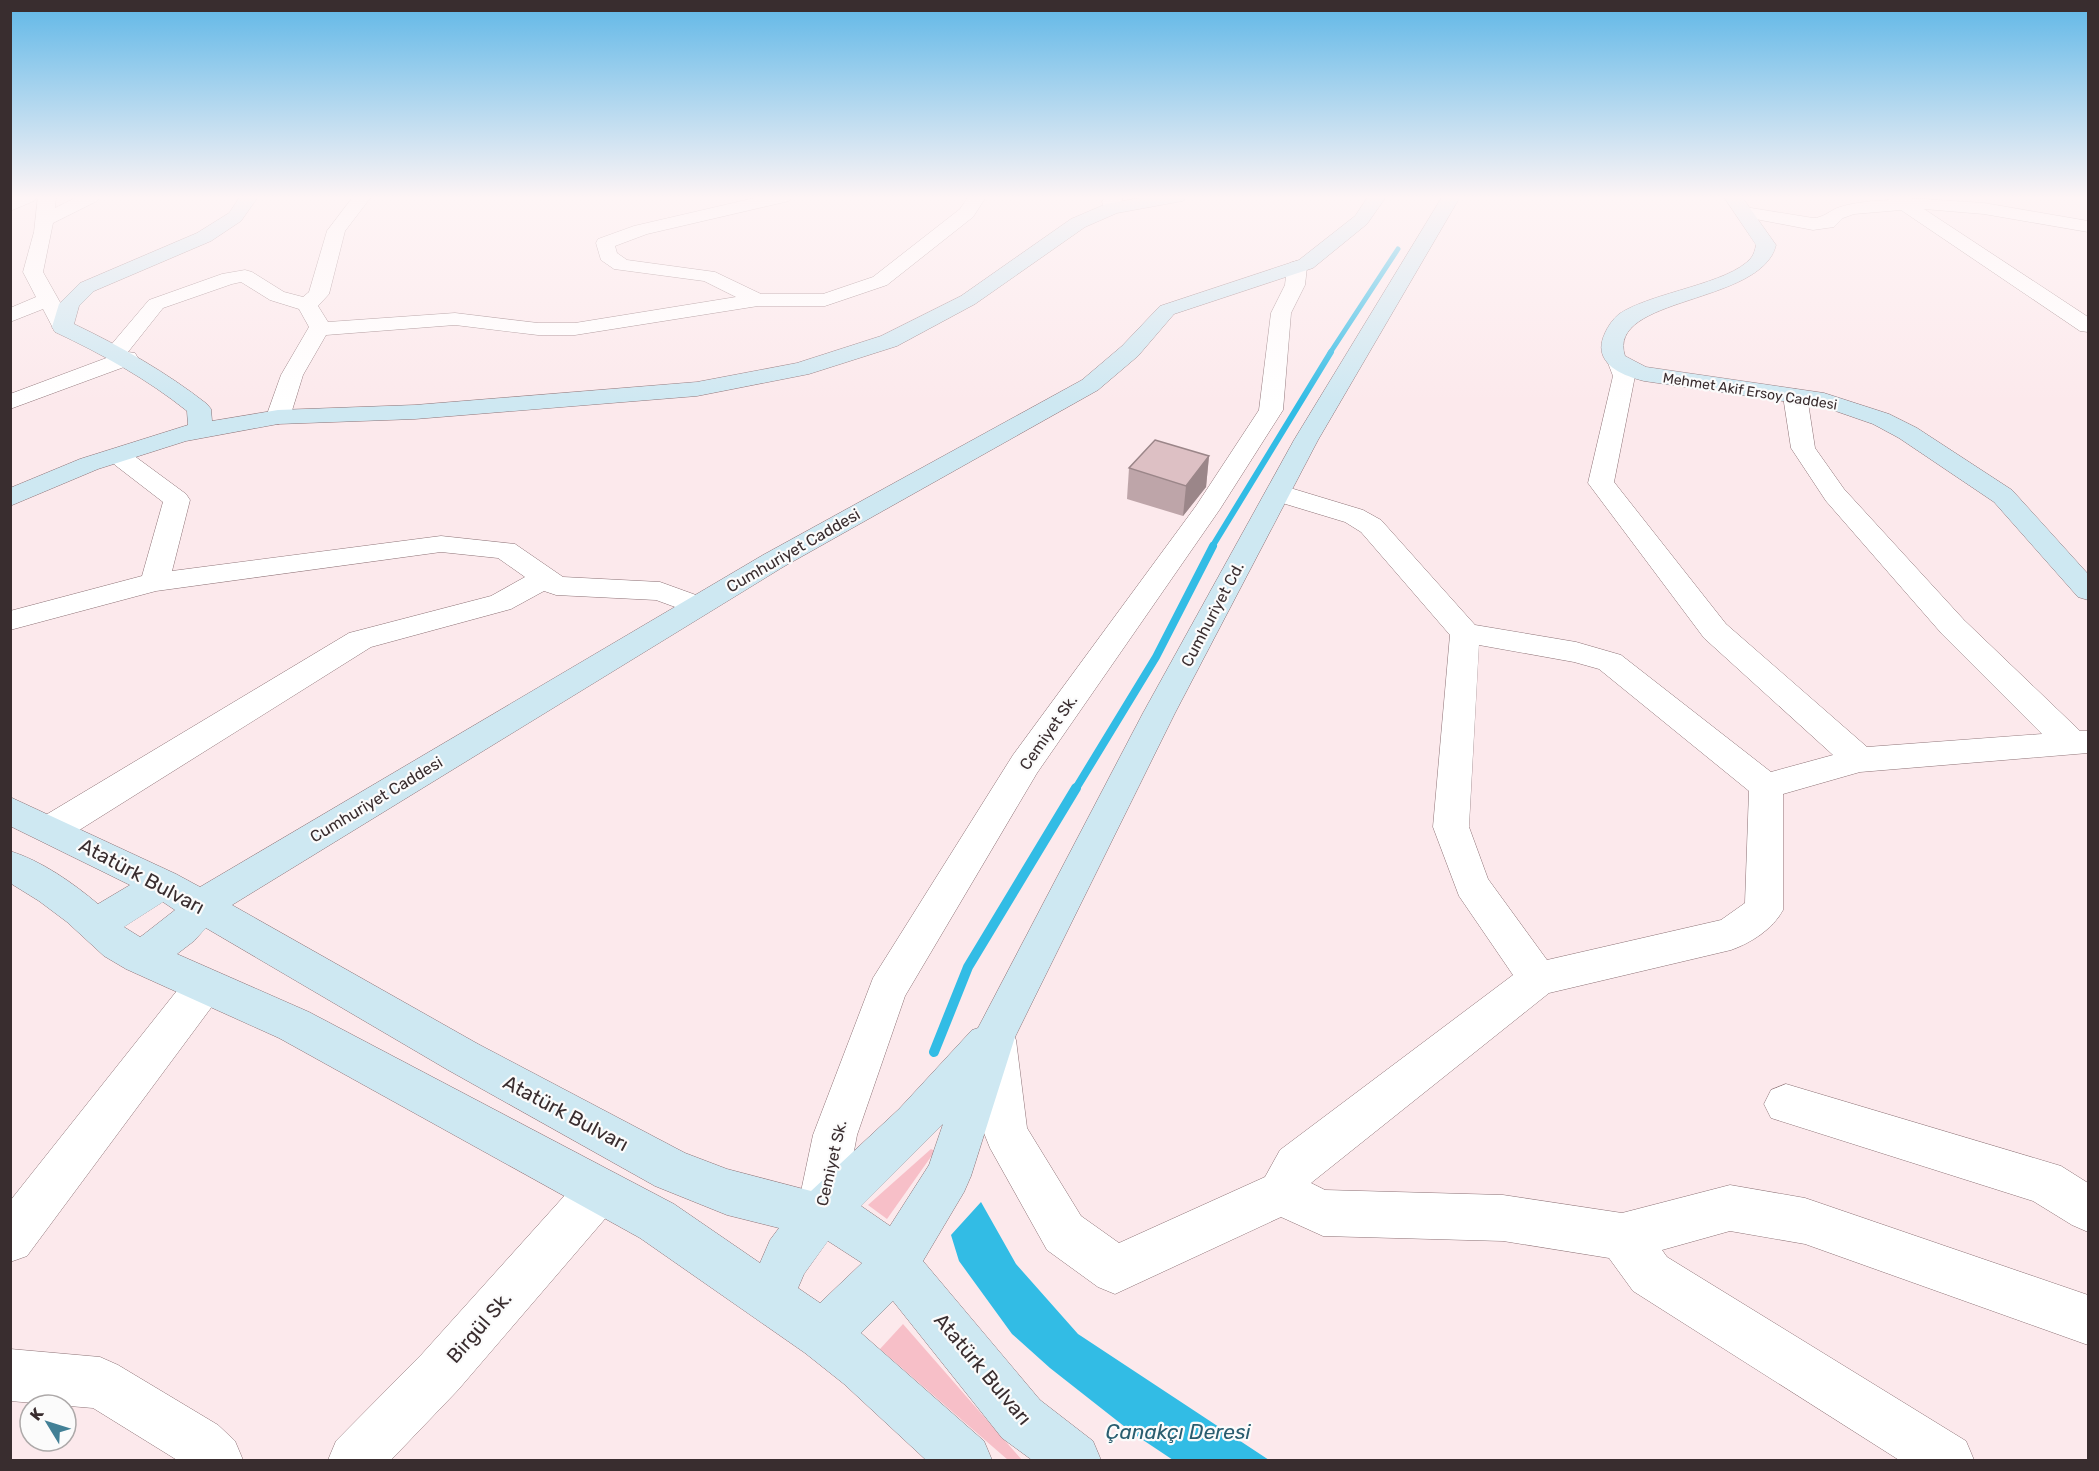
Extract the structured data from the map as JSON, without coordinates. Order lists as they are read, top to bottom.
{
  "streets": {
    "street": [
      "Mehmet Akif Ersoy Caddesi",
      "Cumhuriyet Caddesi",
      "Cumhuriyet Cd.",
      "Cemiyet Sk.",
      "Atatürk Bulvarı",
      "Birgül Sk."
    ]
  },
  "crossings": [
    ["Cumhuriyet Caddesi", "Cemiyet Sk."],
    ["Cumhuriyet Caddesi", "Atatürk Bulvarı"],
    ["Cemiyet Sk.", "Atatürk Bulvarı"]
  ],
  "water": ["Çanakçı Deresi"],
  "north": "top left"
}
